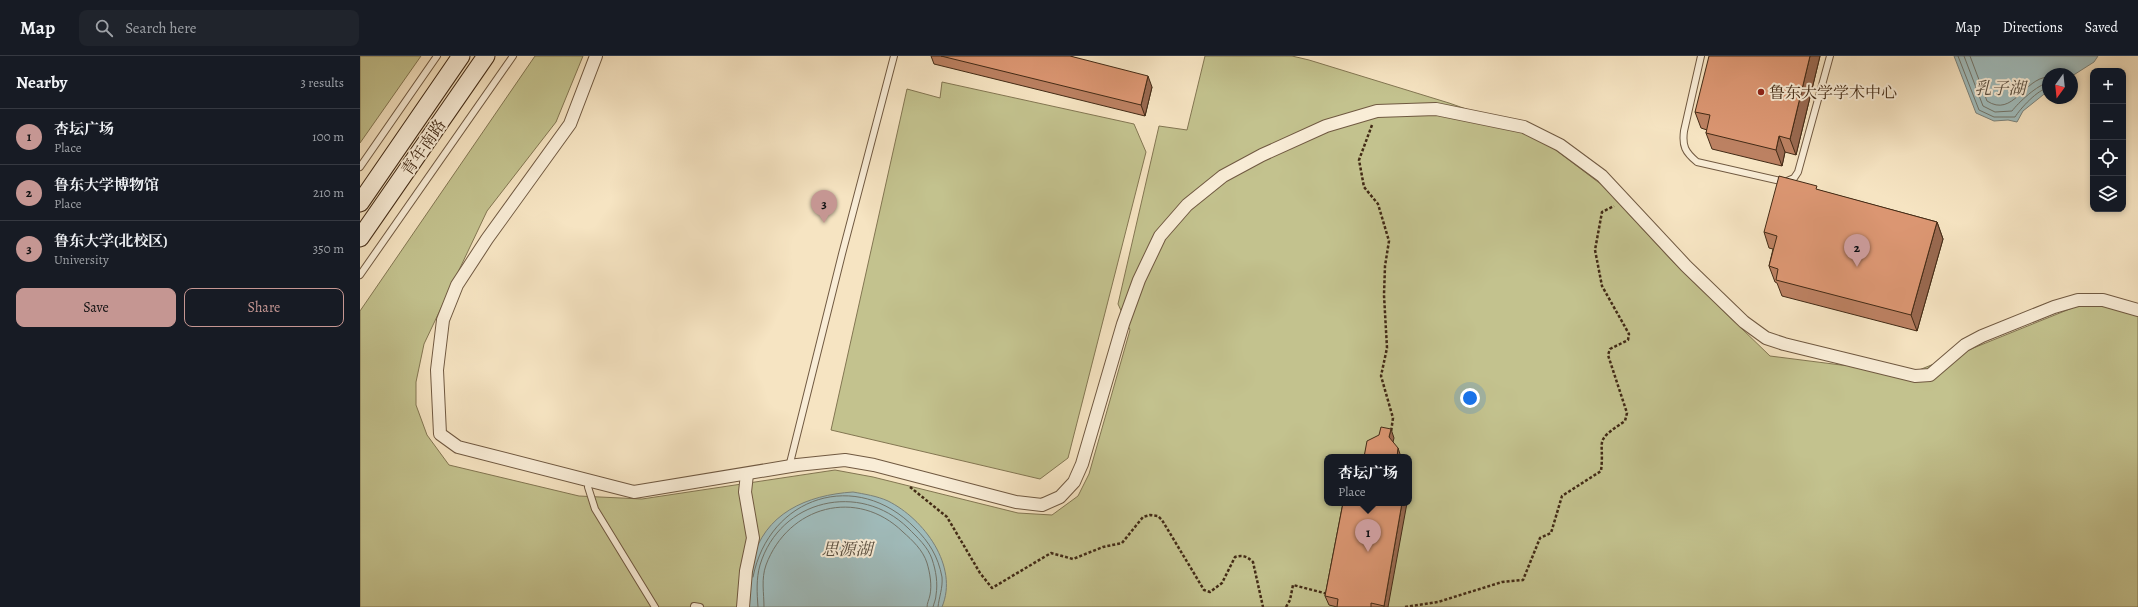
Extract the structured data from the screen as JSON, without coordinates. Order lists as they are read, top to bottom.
{
  "streets": {
    "main road": ["青年南路"]
  },
  "water": ["乳子湖", "思源湖"],
  "places": ["鲁东大学学术中心"],
  "north": "bottom",
  "page": {
    "header": "Map",
    "search": "Search here",
    "nav": ["Map", "Directions", "Saved"],
    "heading": ["Nearby", "3 results"],
    "map_buttons": ["+", "−"],
    "list": [
      {
        "mark": "1",
        "name": "杏坛广场",
        "note": "Place",
        "value": "100 m"
      },
      {
        "mark": "2",
        "name": "鲁东大学博物馆",
        "note": "Place",
        "value": "210 m"
      },
      {
        "mark": "3",
        "name": "鲁东大学(北校区)",
        "note": "University",
        "value": "350 m"
      }
    ],
    "pins": ["3", "2", "1"],
    "buttons": ["Save", "Share"],
    "popup": ["杏坛广场", "Place"]
  }
}
